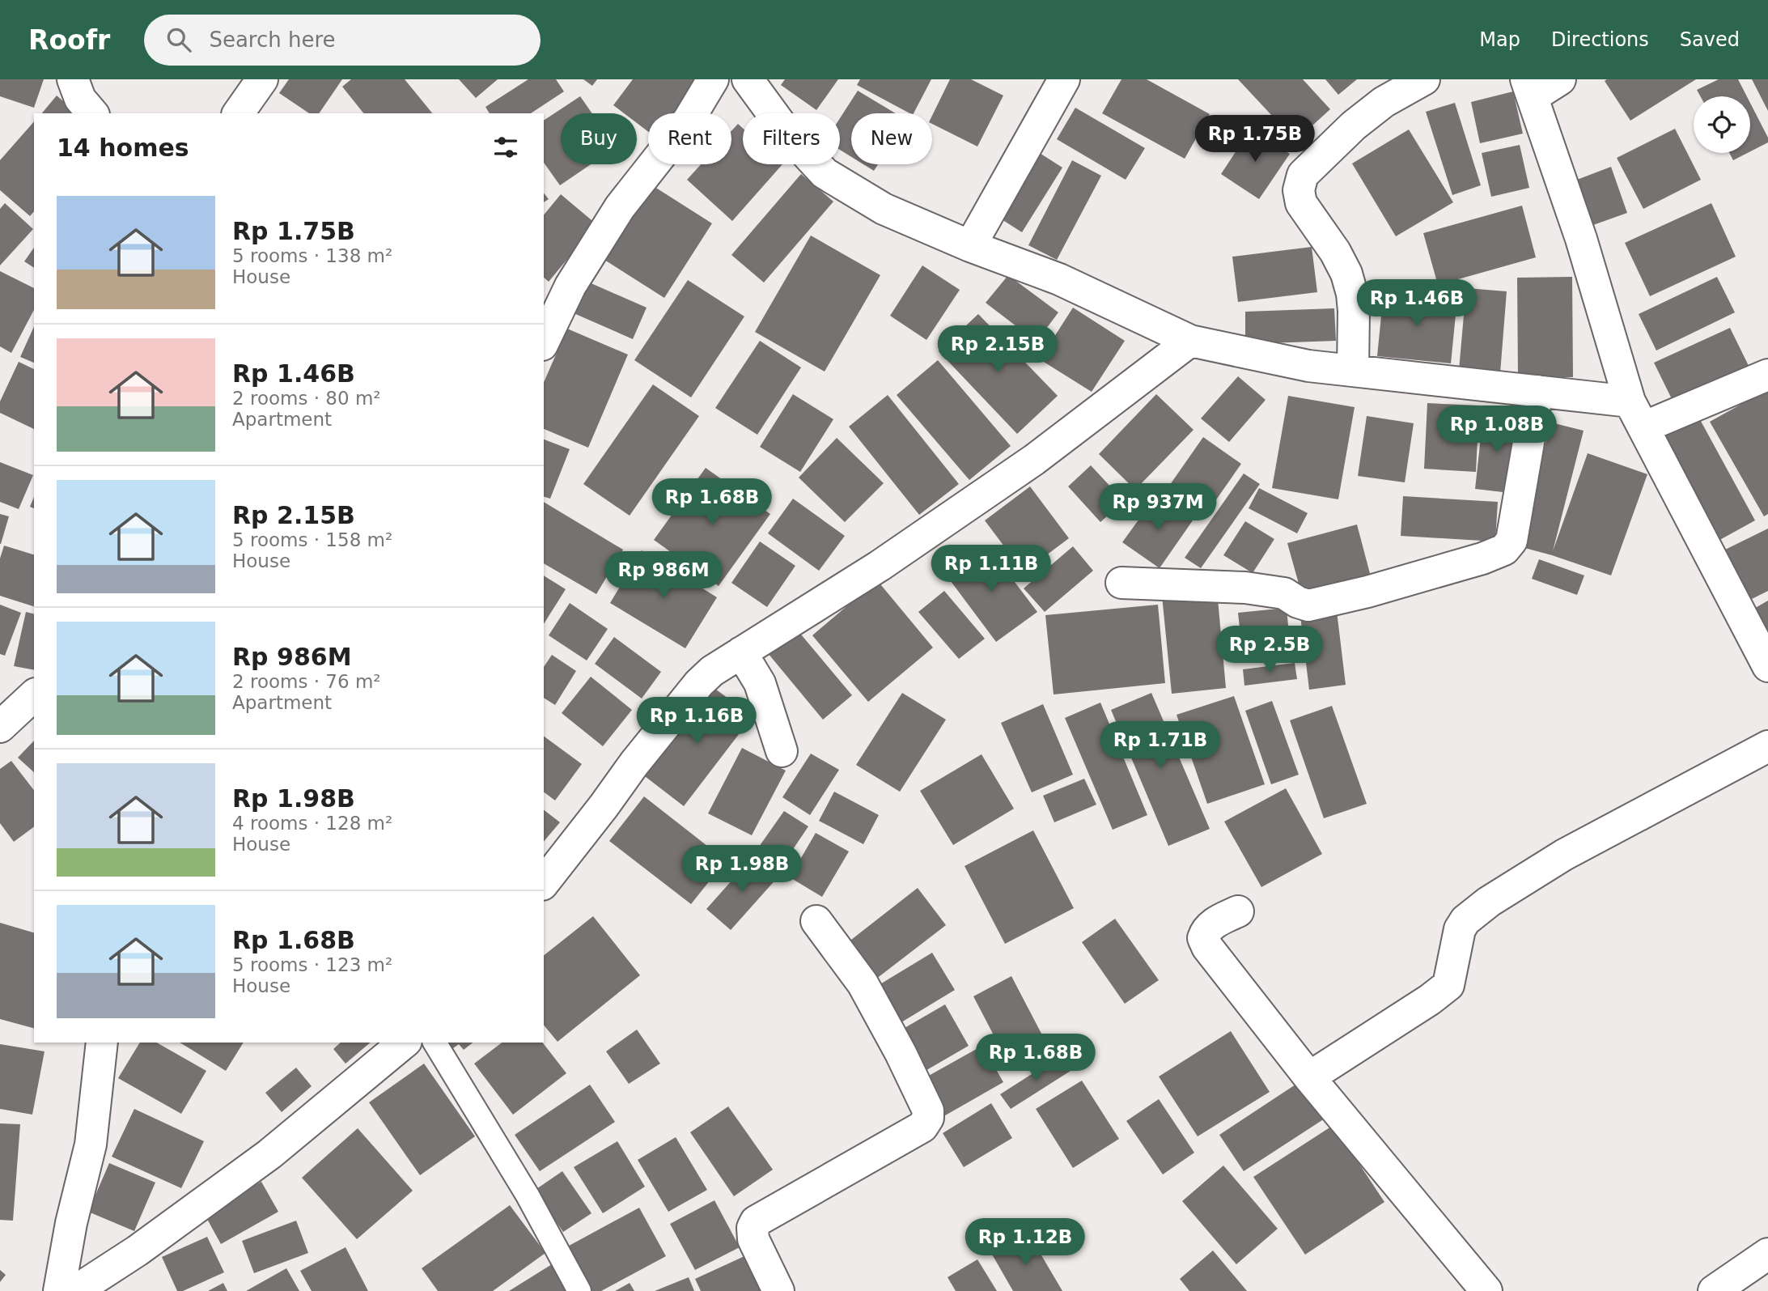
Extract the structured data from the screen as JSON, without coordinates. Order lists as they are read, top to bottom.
{
  "page": {
    "header": "Roofr",
    "search": "Search here",
    "nav": ["Map", "Directions", "Saved"],
    "chip": [
      "Buy",
      "Rent",
      "Filters",
      "New"
    ],
    "heading": "14 homes",
    "price": [
      "Rp 1.75B",
      "Rp 1.46B",
      "Rp 2.15B",
      "Rp 1.08B",
      "Rp 1.68B",
      "Rp 937M",
      "Rp 1.11B",
      "Rp 986M",
      "Rp 2.5B",
      "Rp 1.16B",
      "Rp 1.71B",
      "Rp 1.98B",
      "Rp 1.68B",
      "Rp 1.12B"
    ],
    "list": [
      {
        "name": "Rp 1.75B",
        "note": "5 rooms · 138 m² · House"
      },
      {
        "name": "Rp 1.46B",
        "note": "2 rooms · 80 m² · Apartment"
      },
      {
        "name": "Rp 2.15B",
        "note": "5 rooms · 158 m² · House"
      },
      {
        "name": "Rp 986M",
        "note": "2 rooms · 76 m² · Apartment"
      },
      {
        "name": "Rp 1.98B",
        "note": "4 rooms · 128 m² · House"
      },
      {
        "name": "Rp 1.68B",
        "note": "5 rooms · 123 m² · House"
      }
    ]
  }
}
